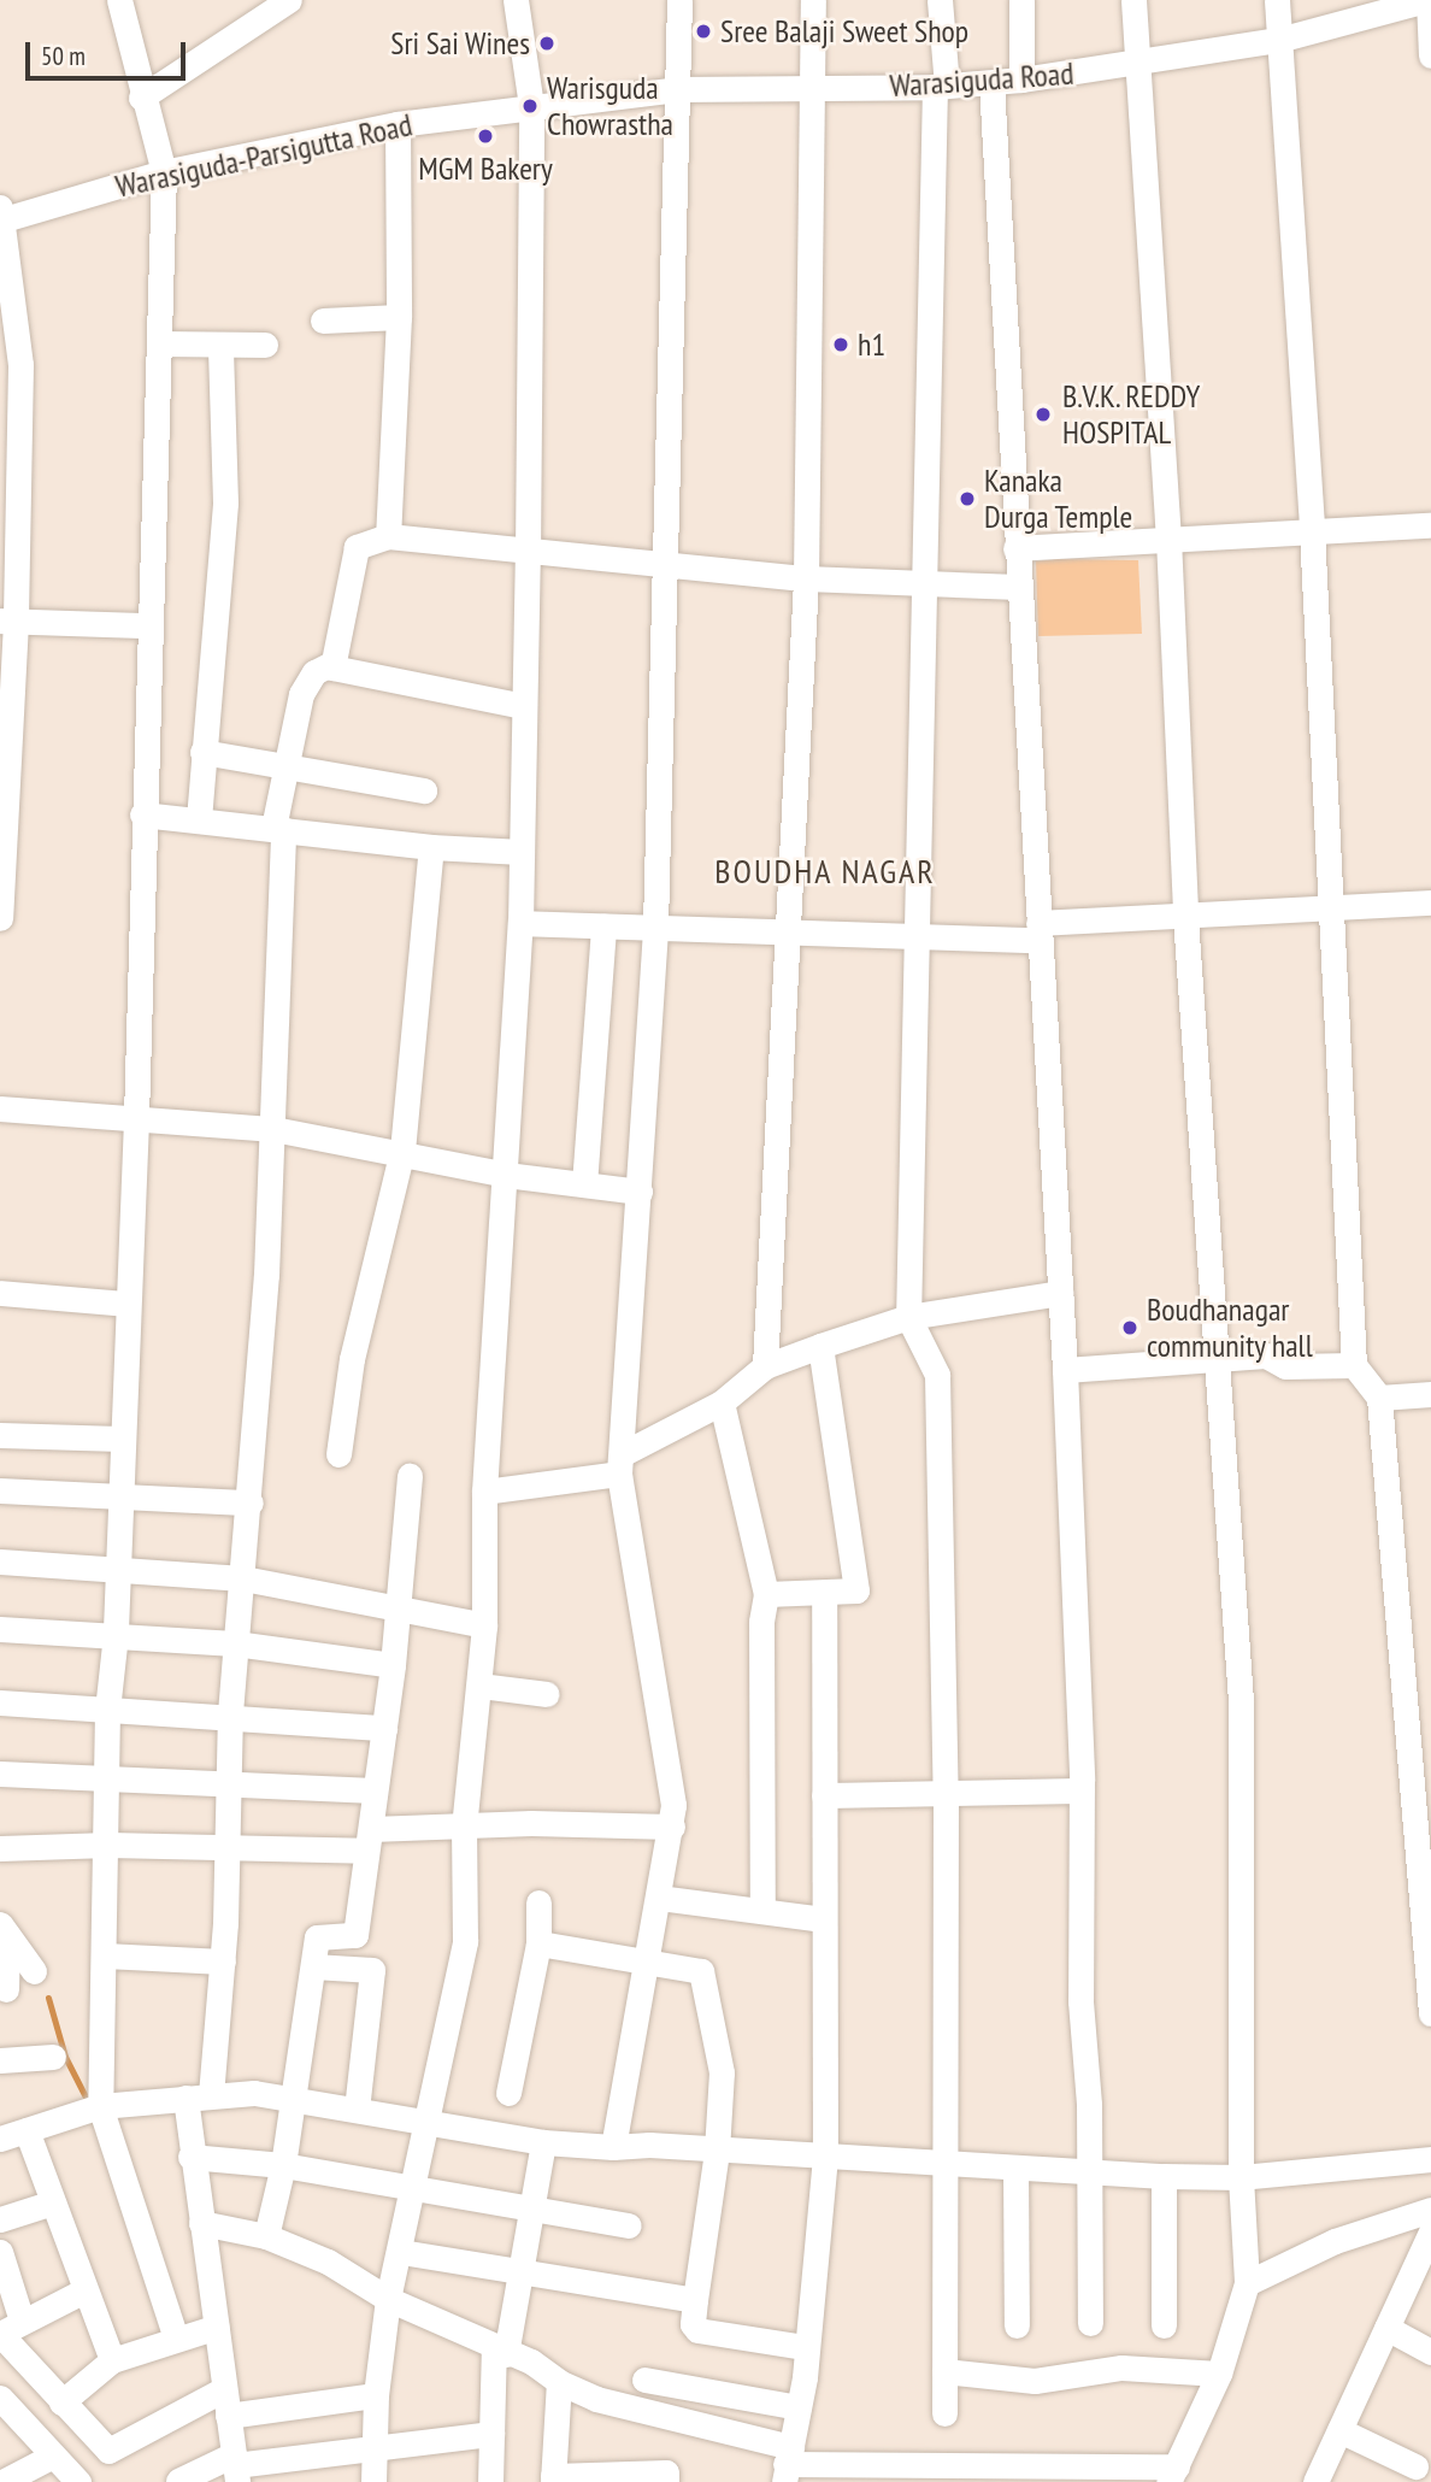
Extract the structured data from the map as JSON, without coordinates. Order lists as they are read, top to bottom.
{
  "streets": {
    "street": ["Warasiguda Road", "Warasiguda-Parsigutta Road"]
  },
  "crossings": [
    ["Warasiguda Road", "Warasiguda-Parsigutta Road"]
  ],
  "districts": ["BOUDHA NAGAR"],
  "places": [
    "Sree Balaji Sweet Shop",
    "Sri Sai Wines",
    "Warisguda Chowrastha",
    "MGM Bakery",
    "h1",
    "B.V.K. REDDY HOSPITAL",
    "Kanaka Durga Temple",
    "Boudhanagar community hall"
  ],
  "scale_bar": "50 m"
}
